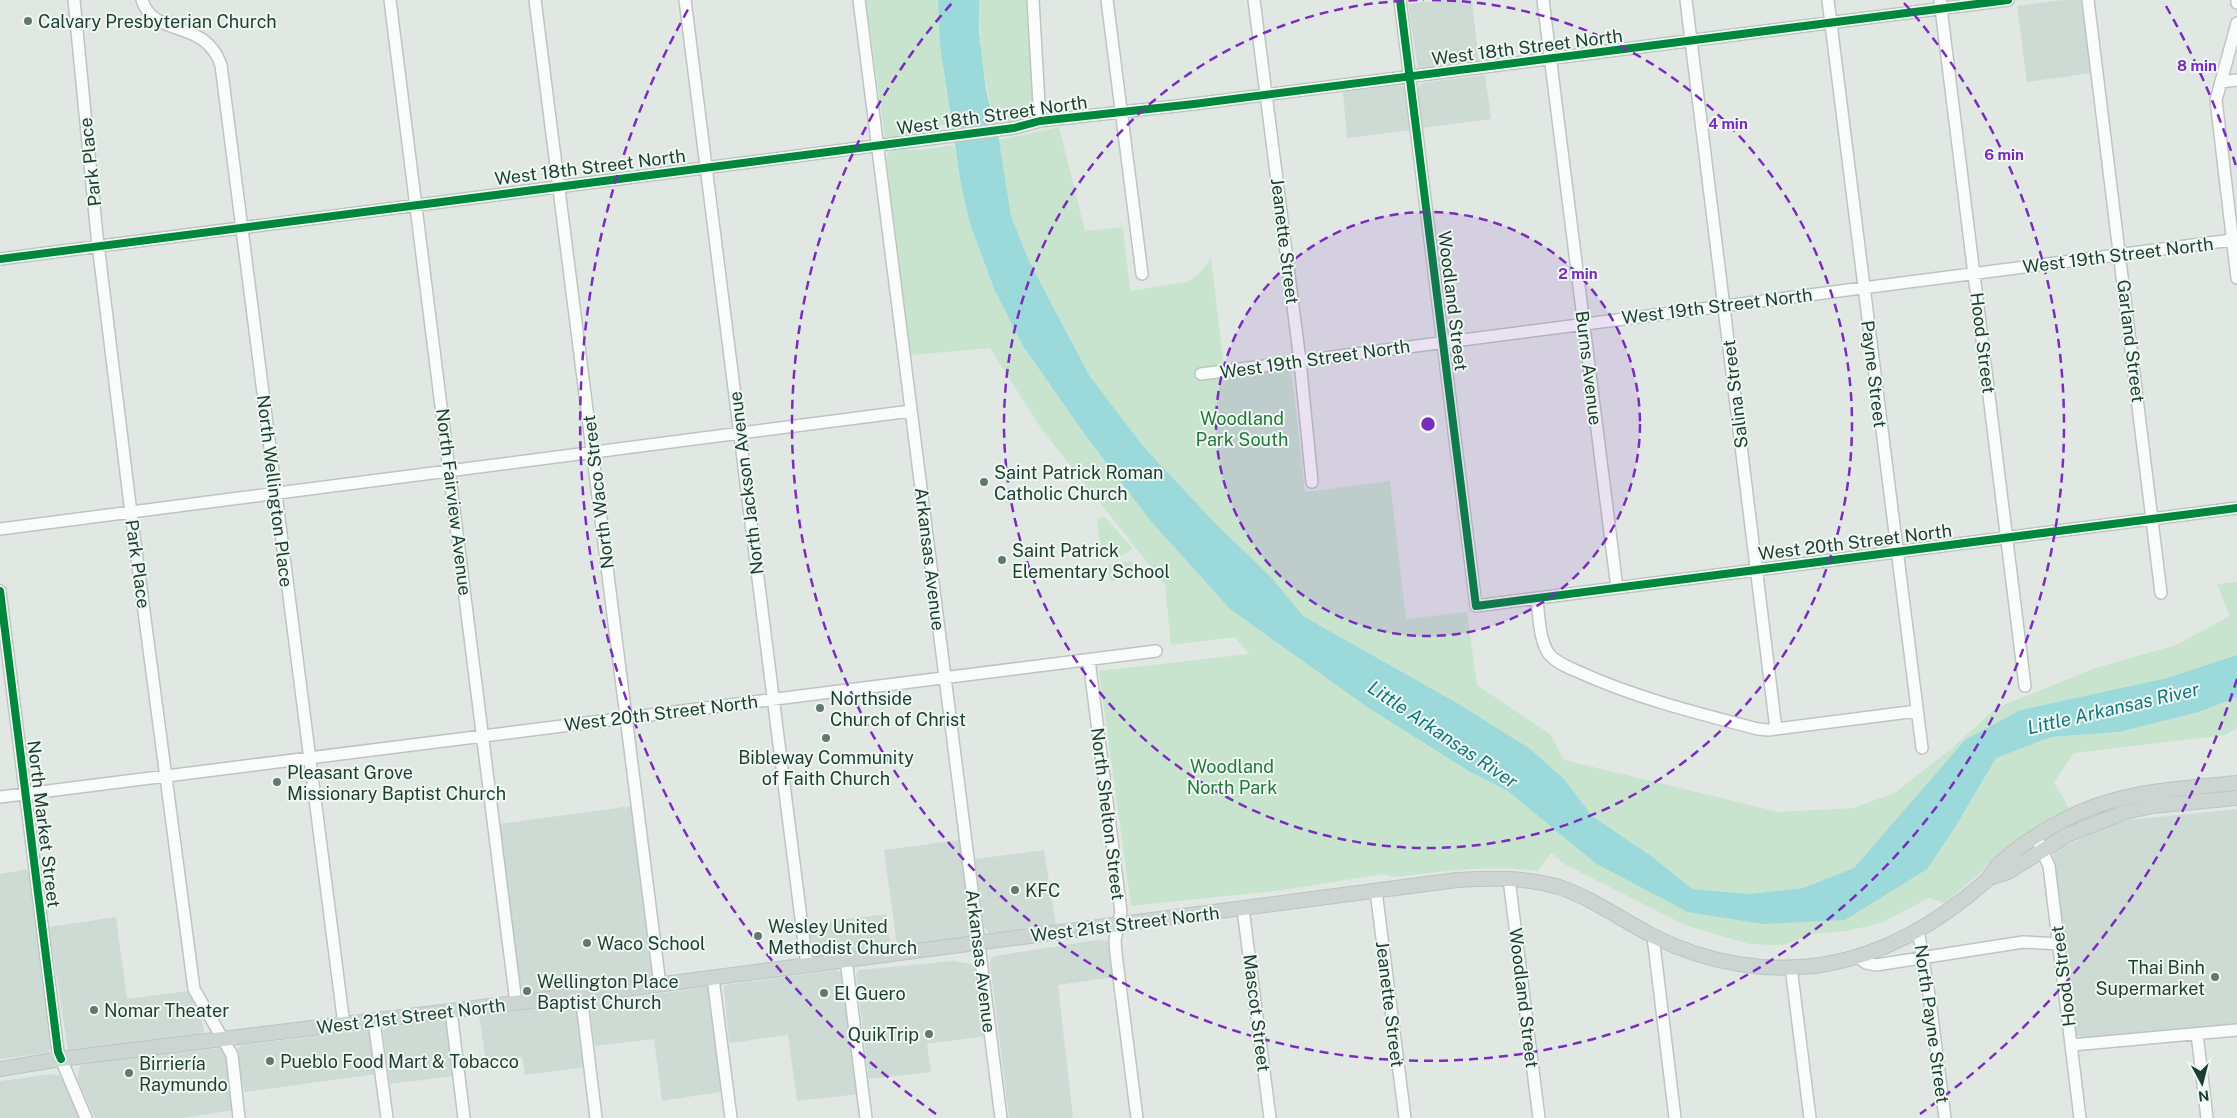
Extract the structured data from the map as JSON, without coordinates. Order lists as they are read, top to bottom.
{
  "streets": {
    "main road": ["West 21st Street North"],
    "street": [
      "West 18th Street North",
      "Park Place",
      "Jeanette Street",
      "West 19th Street North",
      "Woodland Street",
      "Garland Street",
      "Hood Street",
      "Burns Avenue",
      "Payne Street",
      "Salina Street",
      "North Jackson Avenue",
      "North Wellington Place",
      "North Waco Street",
      "North Fairview Avenue",
      "West 20th Street North",
      "Arkansas Avenue",
      "North Shelton Street",
      "North Market Street",
      "Mascot Street",
      "North Payne Street"
    ]
  },
  "crossings": [
    ["West 18th Street North", "Park Place"],
    ["West 18th Street North", "Jeanette Street"],
    ["West 18th Street North", "Woodland Street"],
    ["West 18th Street North", "Hood Street"],
    ["West 18th Street North", "Burns Avenue"],
    ["West 18th Street North", "Payne Street"],
    ["West 18th Street North", "Salina Street"],
    ["West 18th Street North", "North Jackson Avenue"],
    ["West 18th Street North", "North Wellington Place"],
    ["West 18th Street North", "North Waco Street"],
    ["West 18th Street North", "North Fairview Avenue"],
    ["West 18th Street North", "Arkansas Avenue"],
    ["Park Place", "West 20th Street North"],
    ["Park Place", "West 21st Street North"],
    ["Jeanette Street", "West 19th Street North"],
    ["Jeanette Street", "West 21st Street North"],
    ["West 19th Street North", "Woodland Street"],
    ["West 19th Street North", "Garland Street"],
    ["West 19th Street North", "Hood Street"],
    ["West 19th Street North", "Burns Avenue"],
    ["West 19th Street North", "Payne Street"],
    ["West 19th Street North", "Salina Street"],
    ["Woodland Street", "West 20th Street North"],
    ["Woodland Street", "West 21st Street North"],
    ["Garland Street", "West 20th Street North"],
    ["Hood Street", "West 20th Street North"],
    ["Hood Street", "West 21st Street North"],
    ["Burns Avenue", "West 20th Street North"],
    ["Payne Street", "West 20th Street North"],
    ["Salina Street", "West 20th Street North"],
    ["North Jackson Avenue", "West 20th Street North"],
    ["North Jackson Avenue", "West 21st Street North"],
    ["North Wellington Place", "West 20th Street North"],
    ["North Wellington Place", "West 21st Street North"],
    ["North Waco Street", "West 20th Street North"],
    ["North Waco Street", "West 21st Street North"],
    ["North Fairview Avenue", "West 20th Street North"],
    ["North Fairview Avenue", "West 21st Street North"],
    ["West 20th Street North", "Arkansas Avenue"],
    ["West 20th Street North", "North Shelton Street"],
    ["West 20th Street North", "North Market Street"],
    ["Arkansas Avenue", "West 21st Street North"],
    ["North Shelton Street", "West 21st Street North"],
    ["North Market Street", "West 21st Street North"],
    ["West 21st Street North", "Mascot Street"],
    ["West 21st Street North", "North Payne Street"]
  ],
  "water": ["Little Arkansas River"],
  "parks": ["Woodland Park South", "Woodland North Park"],
  "places": [
    "Calvary Presbyterian Church",
    "Saint Patrick Roman Catholic Church",
    "Saint Patrick Elementary School",
    "Northside Church of Christ",
    "Bibleway Community of Faith Church",
    "Pleasant Grove Missionary Baptist Church",
    "KFC",
    "Wesley United Methodist Church",
    "Waco School",
    "Thai Binh Supermarket",
    "Wellington Place Baptist Church",
    "El Guero",
    "Nomar Theater",
    "QuikTrip",
    "Pueblo Food Mart & Tobacco",
    "Birriería Raymundo"
  ],
  "north": "bottom",
  "rings": [
    "8 min",
    "4 min",
    "6 min",
    "2 min"
  ]
}
